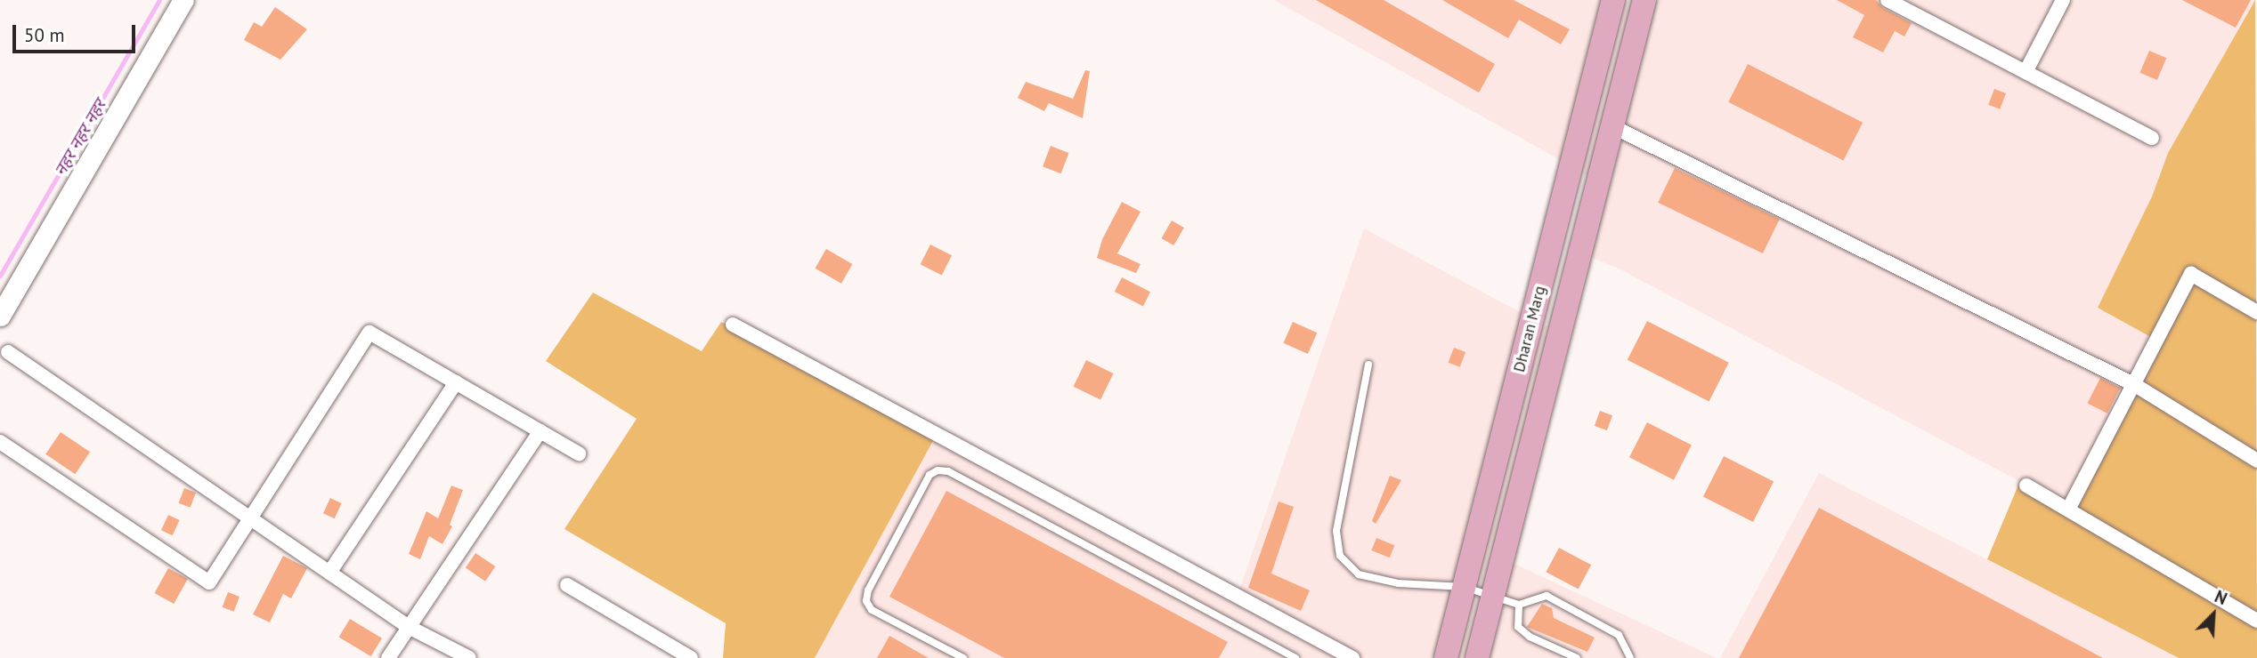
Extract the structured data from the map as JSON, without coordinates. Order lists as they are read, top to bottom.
{
  "streets": {
    "main road": ["Dharan Marg"]
  },
  "water": ["नहर नहर नहर"],
  "scale_bar": "50 m",
  "north": "top right"
}
